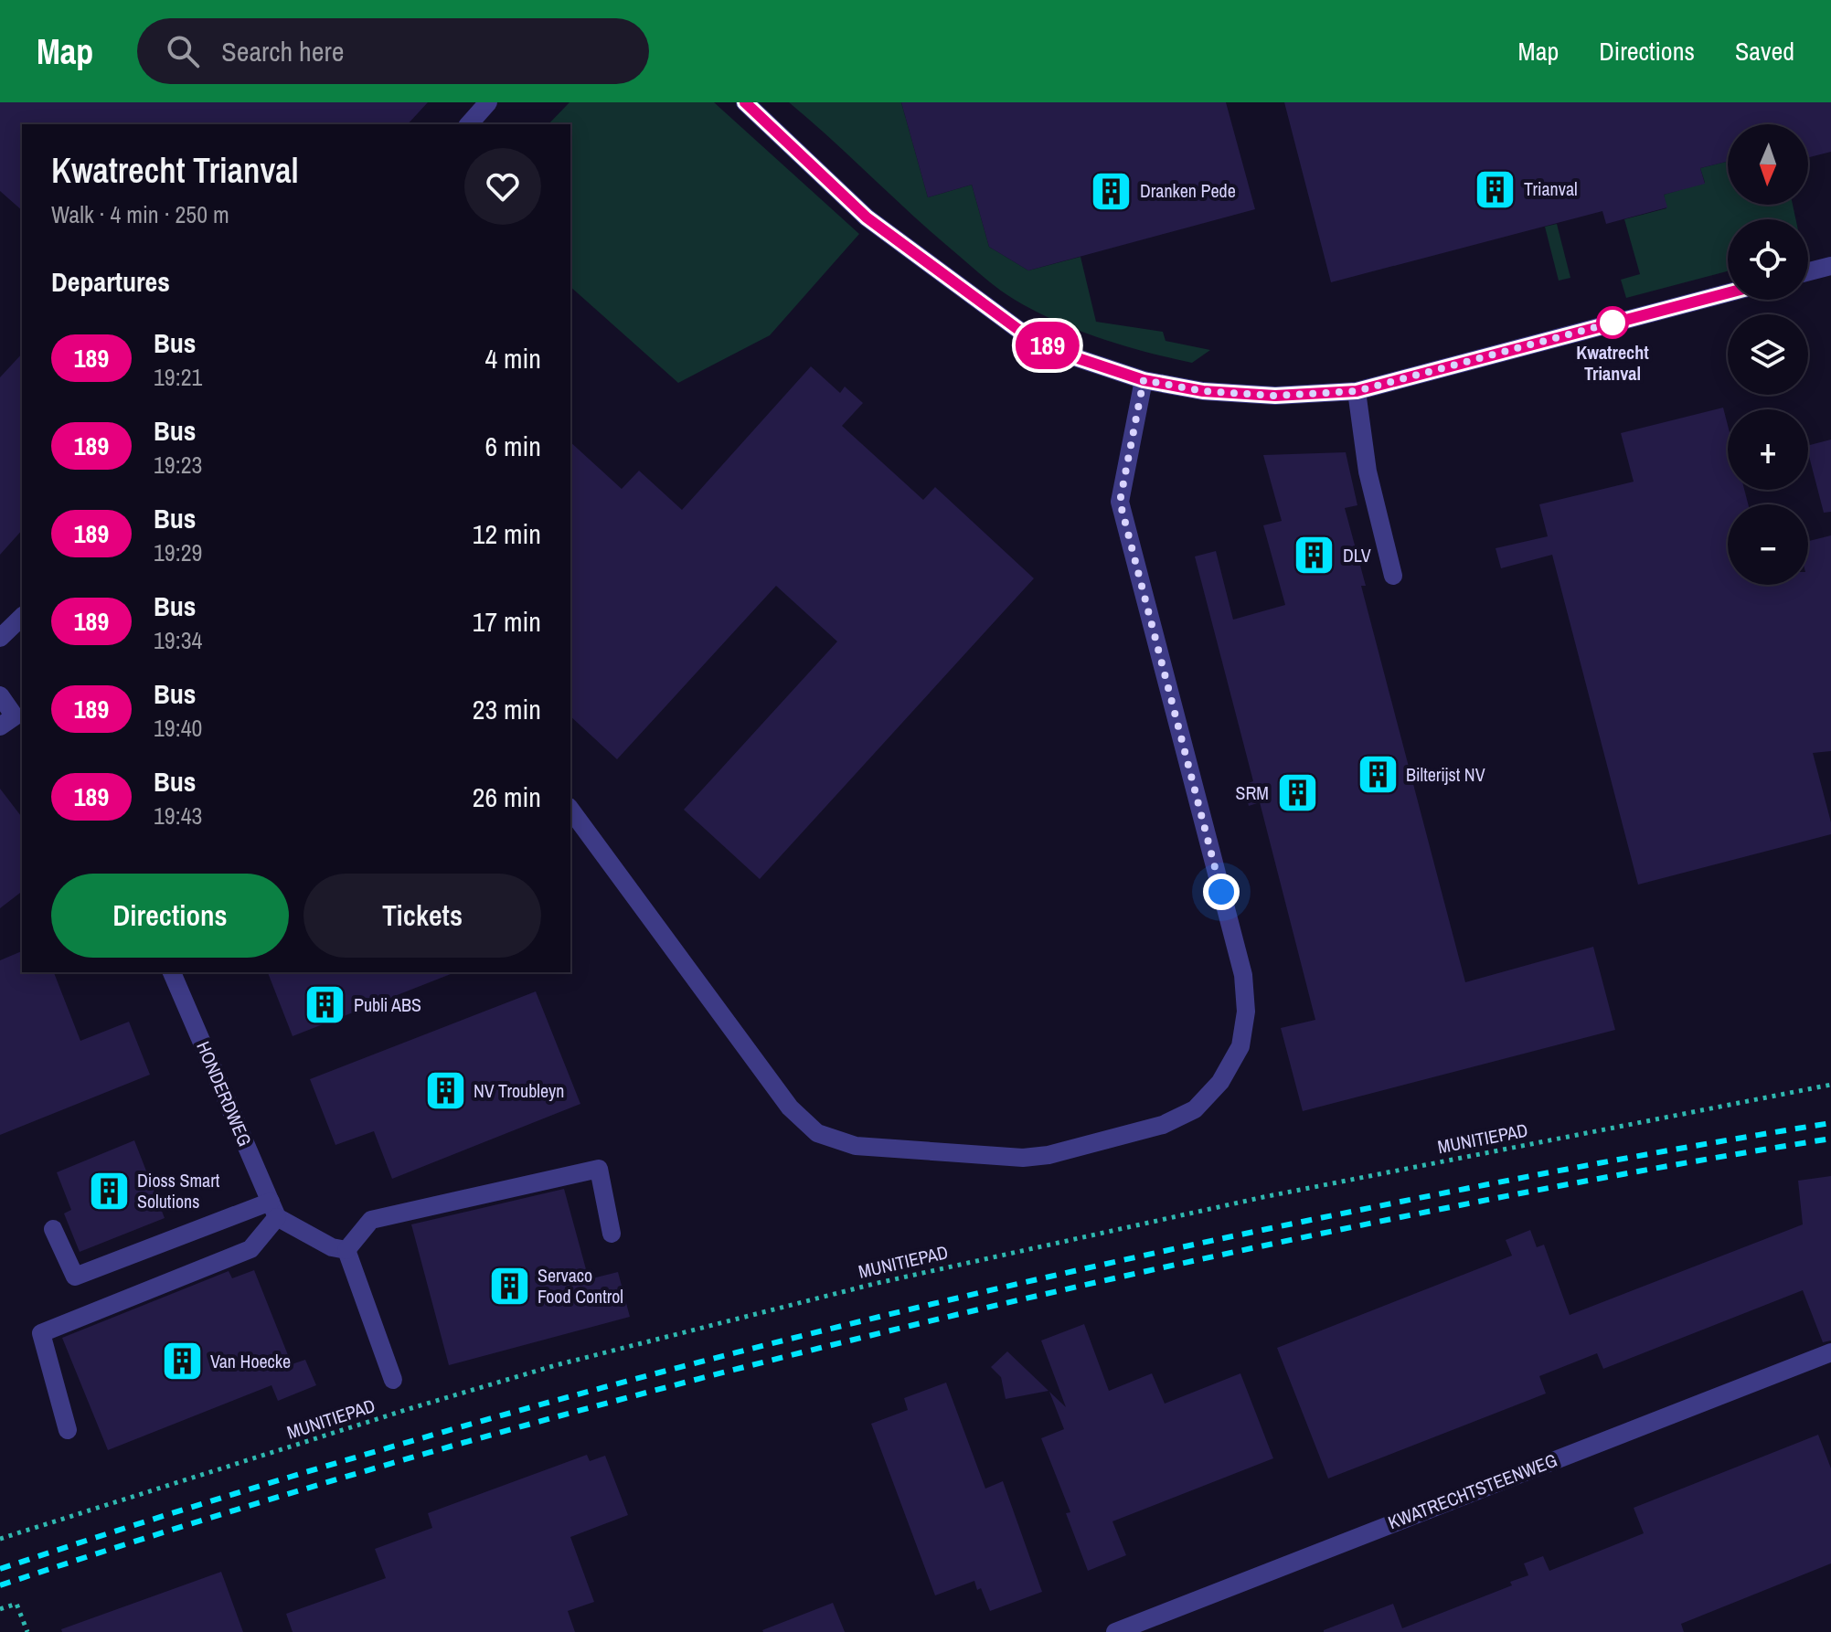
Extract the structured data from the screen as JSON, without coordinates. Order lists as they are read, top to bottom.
{
  "streets": {
    "street": ["HONDERDWEG", "KWATRECHTSTEENWEG"],
    "path": ["MUNITIEPAD"]
  },
  "places": {
    "building": [
      "Trianval",
      "Dranken Pede",
      "DLV",
      "Bilterijst NV",
      "SRM",
      "Publi ABS",
      "NV Troubleyn",
      "Dioss Smart Solutions",
      "Servaco Food Control",
      "Van Hoecke"
    ],
    "other": ["Kwatrecht Trianval"]
  },
  "lines": ["bus line 189"],
  "north": "bottom",
  "page": {
    "header": "Map",
    "search": "Search here",
    "nav": ["Map", "Directions", "Saved"],
    "on_map": "189",
    "map_buttons": ["+", "−"],
    "heading": [
      ["Kwatrecht Trianval", "Walk · 4 min · 250 m"],
      "Departures"
    ],
    "list": [
      {
        "mark": "189",
        "name": "Bus",
        "note": "19:21",
        "value": "4 min"
      },
      {
        "mark": "189",
        "name": "Bus",
        "note": "19:23",
        "value": "6 min"
      },
      {
        "mark": "189",
        "name": "Bus",
        "note": "19:29",
        "value": "12 min"
      },
      {
        "mark": "189",
        "name": "Bus",
        "note": "19:34",
        "value": "17 min"
      },
      {
        "mark": "189",
        "name": "Bus",
        "note": "19:40",
        "value": "23 min"
      },
      {
        "mark": "189",
        "name": "Bus",
        "note": "19:43",
        "value": "26 min"
      }
    ],
    "buttons": ["Directions", "Tickets"]
  }
}
